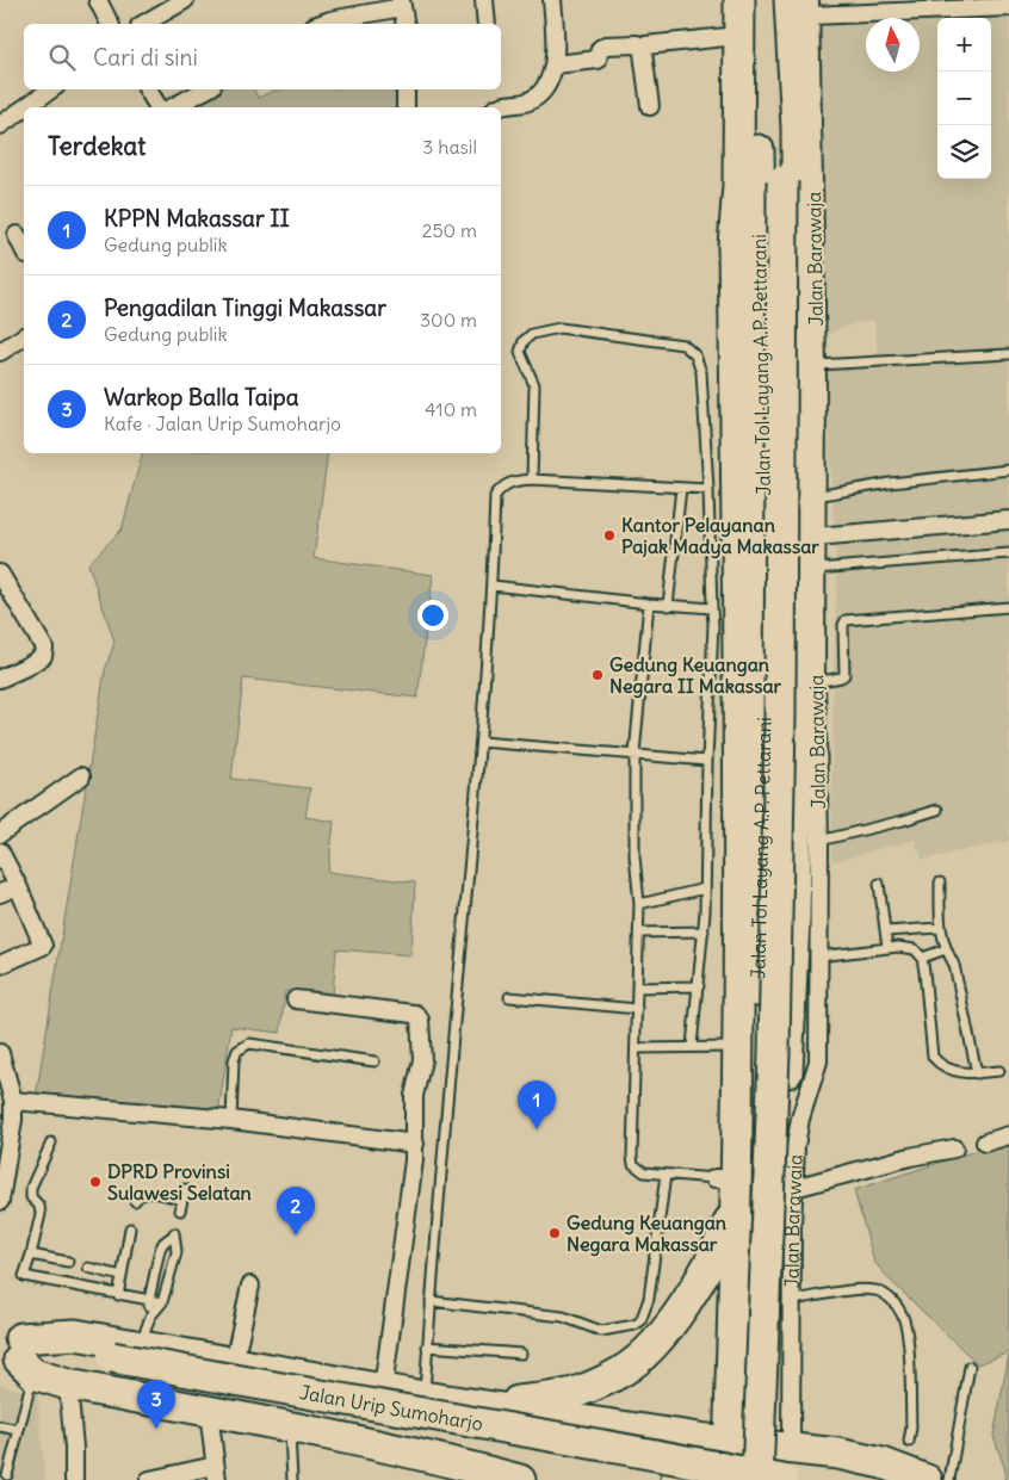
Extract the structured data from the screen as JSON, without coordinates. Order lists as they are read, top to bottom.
{
  "streets": {
    "highway": ["Jalan Barawaja", "Jalan Tol Layang A.P. Pettarani", "Jalan Urip Sumoharjo"]
  },
  "crossings": [
    ["Jalan Barawaja", "Jalan Urip Sumoharjo"]
  ],
  "places": [
    "Kantor Pelayanan Pajak Madya Makassar",
    "Gedung Keuangan Negara II Makassar",
    "DPRD Provinsi Sulawesi Selatan",
    "Gedung Keuangan Negara Makassar"
  ],
  "north": "top",
  "page": {
    "map_buttons": ["+", "−"],
    "search": "Cari di sini",
    "heading": ["Terdekat", "3 hasil"],
    "list": [
      {
        "mark": "1",
        "name": "KPPN Makassar II",
        "note": "Gedung publik",
        "value": "250 m"
      },
      {
        "mark": "2",
        "name": "Pengadilan Tinggi Makassar",
        "note": "Gedung publik",
        "value": "300 m"
      },
      {
        "mark": "3",
        "name": "Warkop Balla Taipa",
        "note": "Kafe · Jalan Urip Sumoharjo",
        "value": "410 m"
      }
    ],
    "pins": ["1", "2", "3"]
  }
}
